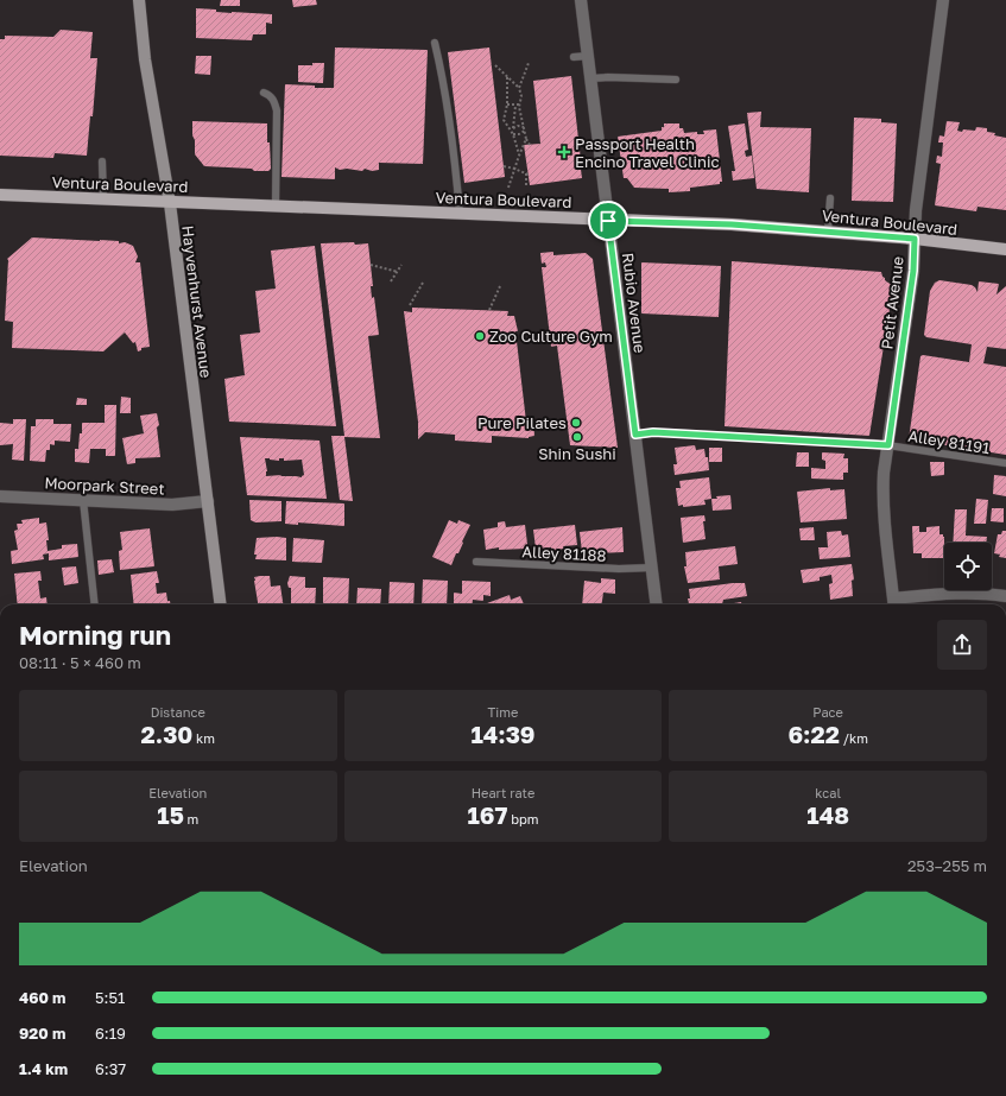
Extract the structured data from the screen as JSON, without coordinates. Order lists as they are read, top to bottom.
{
  "streets": {
    "main road": ["Ventura Boulevard", "Hayvenhurst Avenue"],
    "street": ["Rubio Avenue", "Petit Avenue", "Moorpark Street"],
    "lane": ["Alley 81191", "Alley 81188"]
  },
  "crossings": [
    ["Ventura Boulevard", "Hayvenhurst Avenue"],
    ["Ventura Boulevard", "Rubio Avenue"],
    ["Ventura Boulevard", "Petit Avenue"],
    ["Hayvenhurst Avenue", "Moorpark Street"],
    ["Rubio Avenue", "Alley 81191"],
    ["Rubio Avenue", "Alley 81188"],
    ["Petit Avenue", "Alley 81191"]
  ],
  "places": {
    "health": ["Passport Health Encino Travel Clinic"],
    "other": ["Zoo Culture Gym", "Pure Pilates", "Shin Sushi"]
  },
  "page": {
    "heading": ["Morning run", "08:11 · 5 × 460 m"],
    "stats": [
      ["Distance", "2.30 km"],
      ["Time", "14:39"],
      ["Pace", "6:22 /km"],
      ["Elevation", "15 m"],
      ["Heart rate", "167 bpm"],
      ["kcal", "148"]
    ],
    "chart": ["Elevation", "253–255 m"],
    "list": [
      {
        "name": "460 m",
        "note": "5:51"
      },
      {
        "name": "920 m",
        "note": "6:19"
      },
      {
        "name": "1.4 km",
        "note": "6:37"
      }
    ]
  }
}
